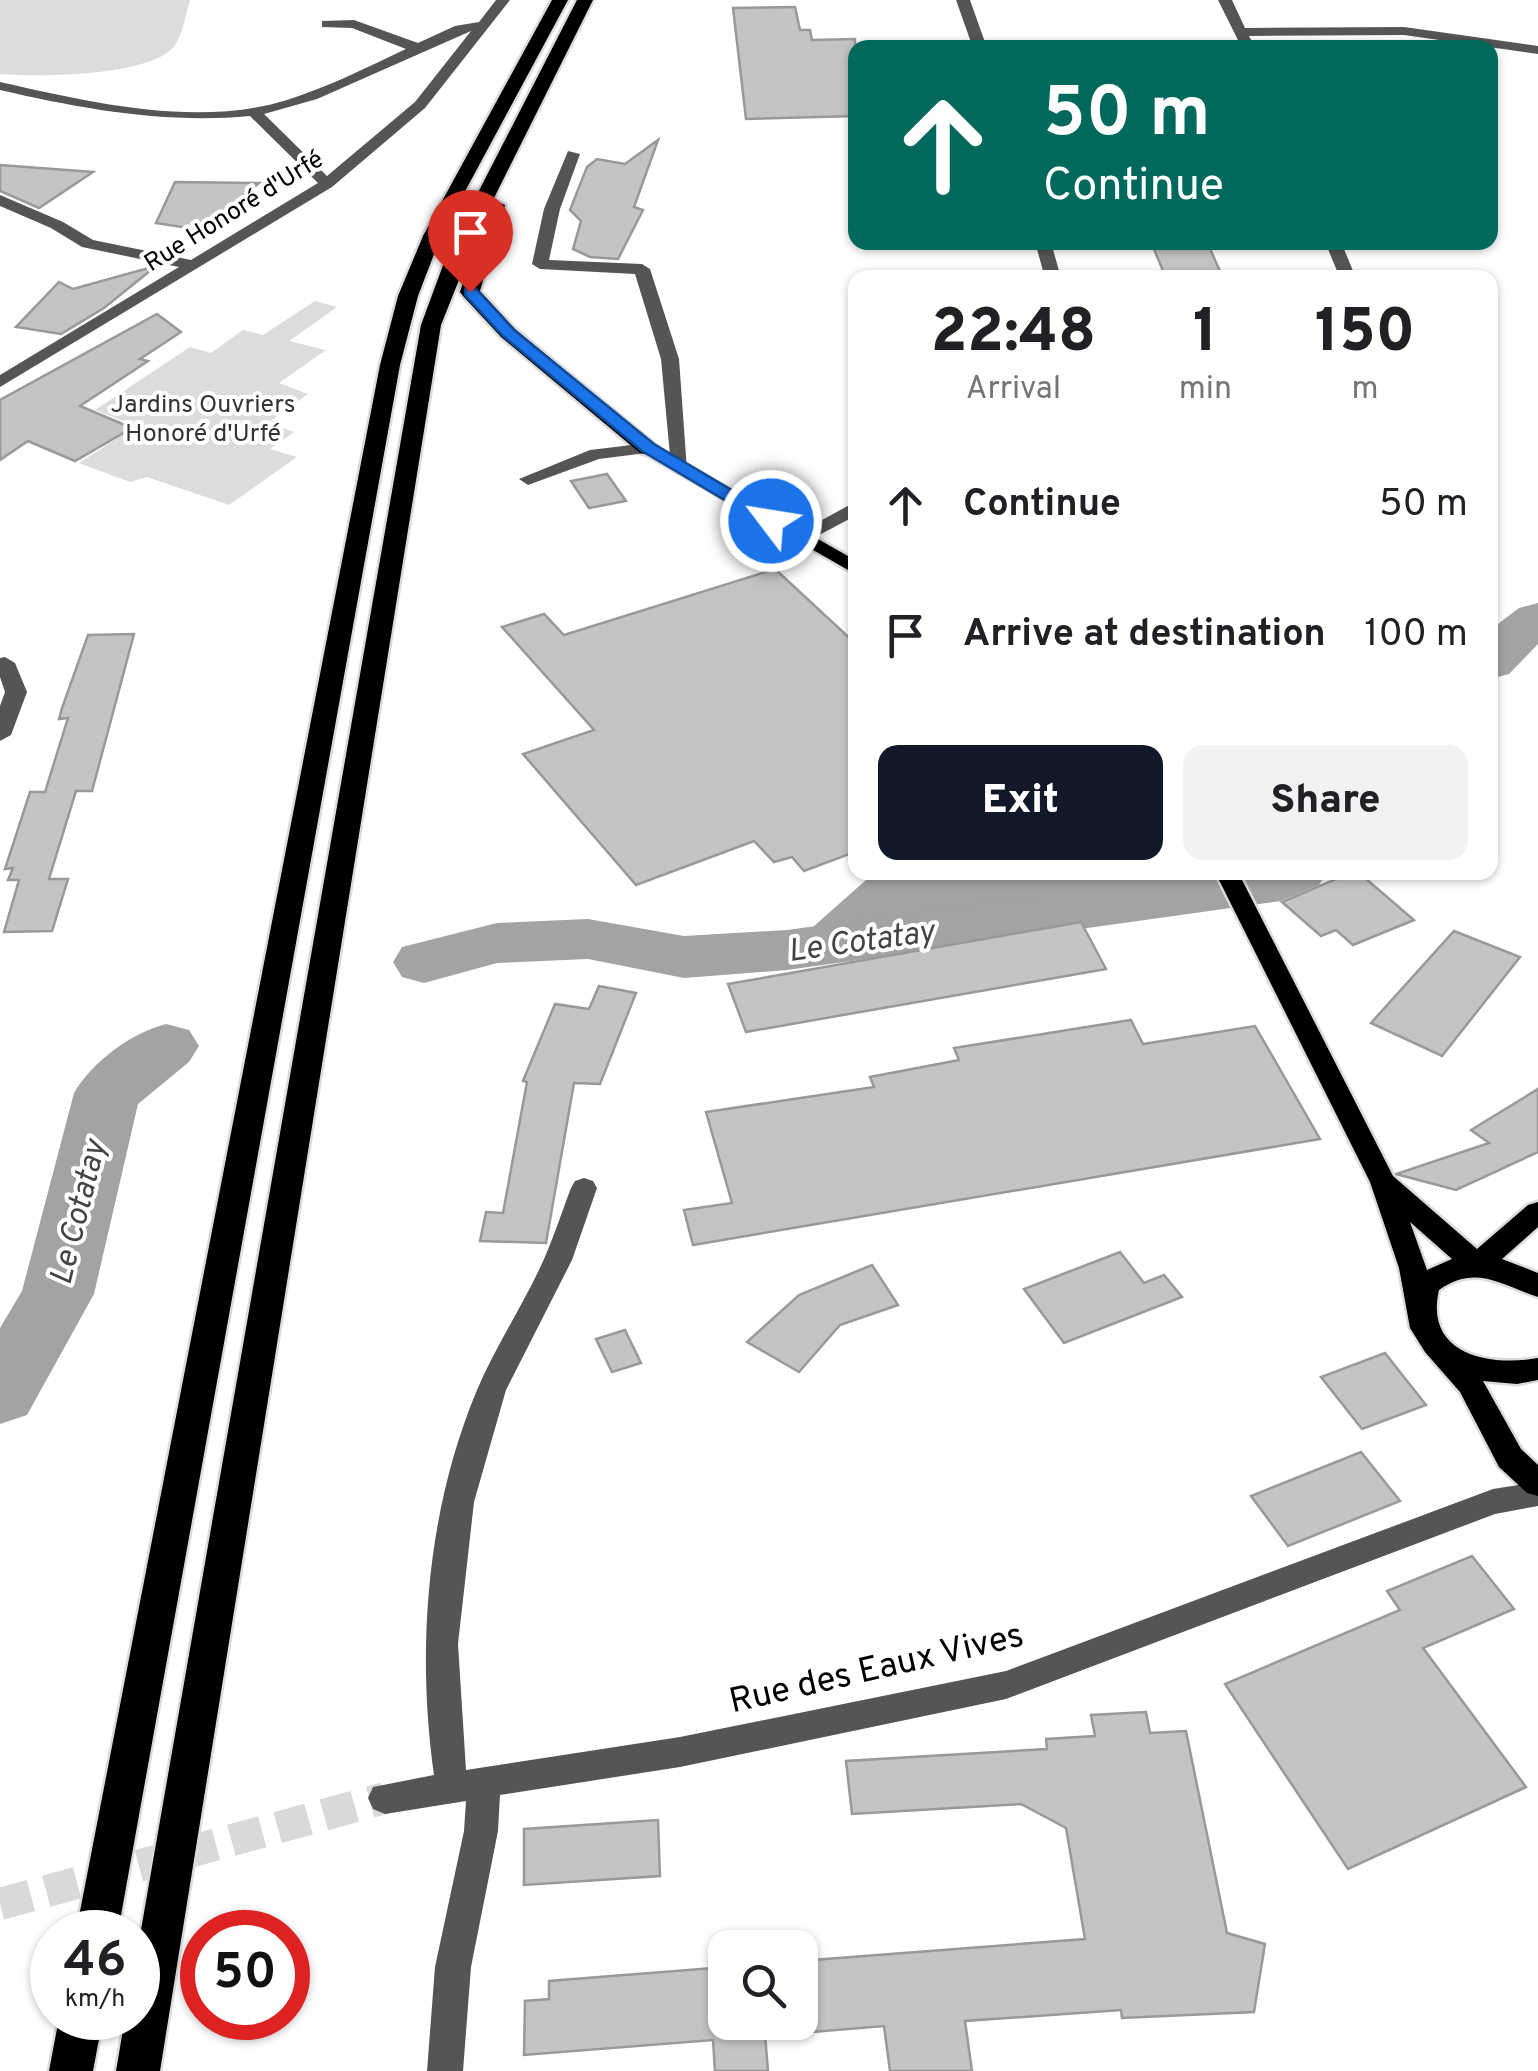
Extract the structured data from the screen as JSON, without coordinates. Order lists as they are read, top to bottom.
{
  "streets": {
    "street": ["Rue Honoré d'Urfé", "Rue des Eaux Vives"]
  },
  "water": ["Le Cotatay"],
  "parks": ["Jardins Ouvriers Honoré d'Urfé"],
  "page": {
    "turn": ["50 m", "Continue"],
    "eta": [
      "22:48",
      "Arrival",
      "1",
      "min",
      "150",
      "m"
    ],
    "list": [
      {
        "name": "Continue",
        "value": "50 m"
      },
      {
        "name": "Arrive at destination",
        "value": "100 m"
      }
    ],
    "buttons": ["Exit", "Share"],
    "speed": "46 km/h",
    "limit": "50"
  }
}
